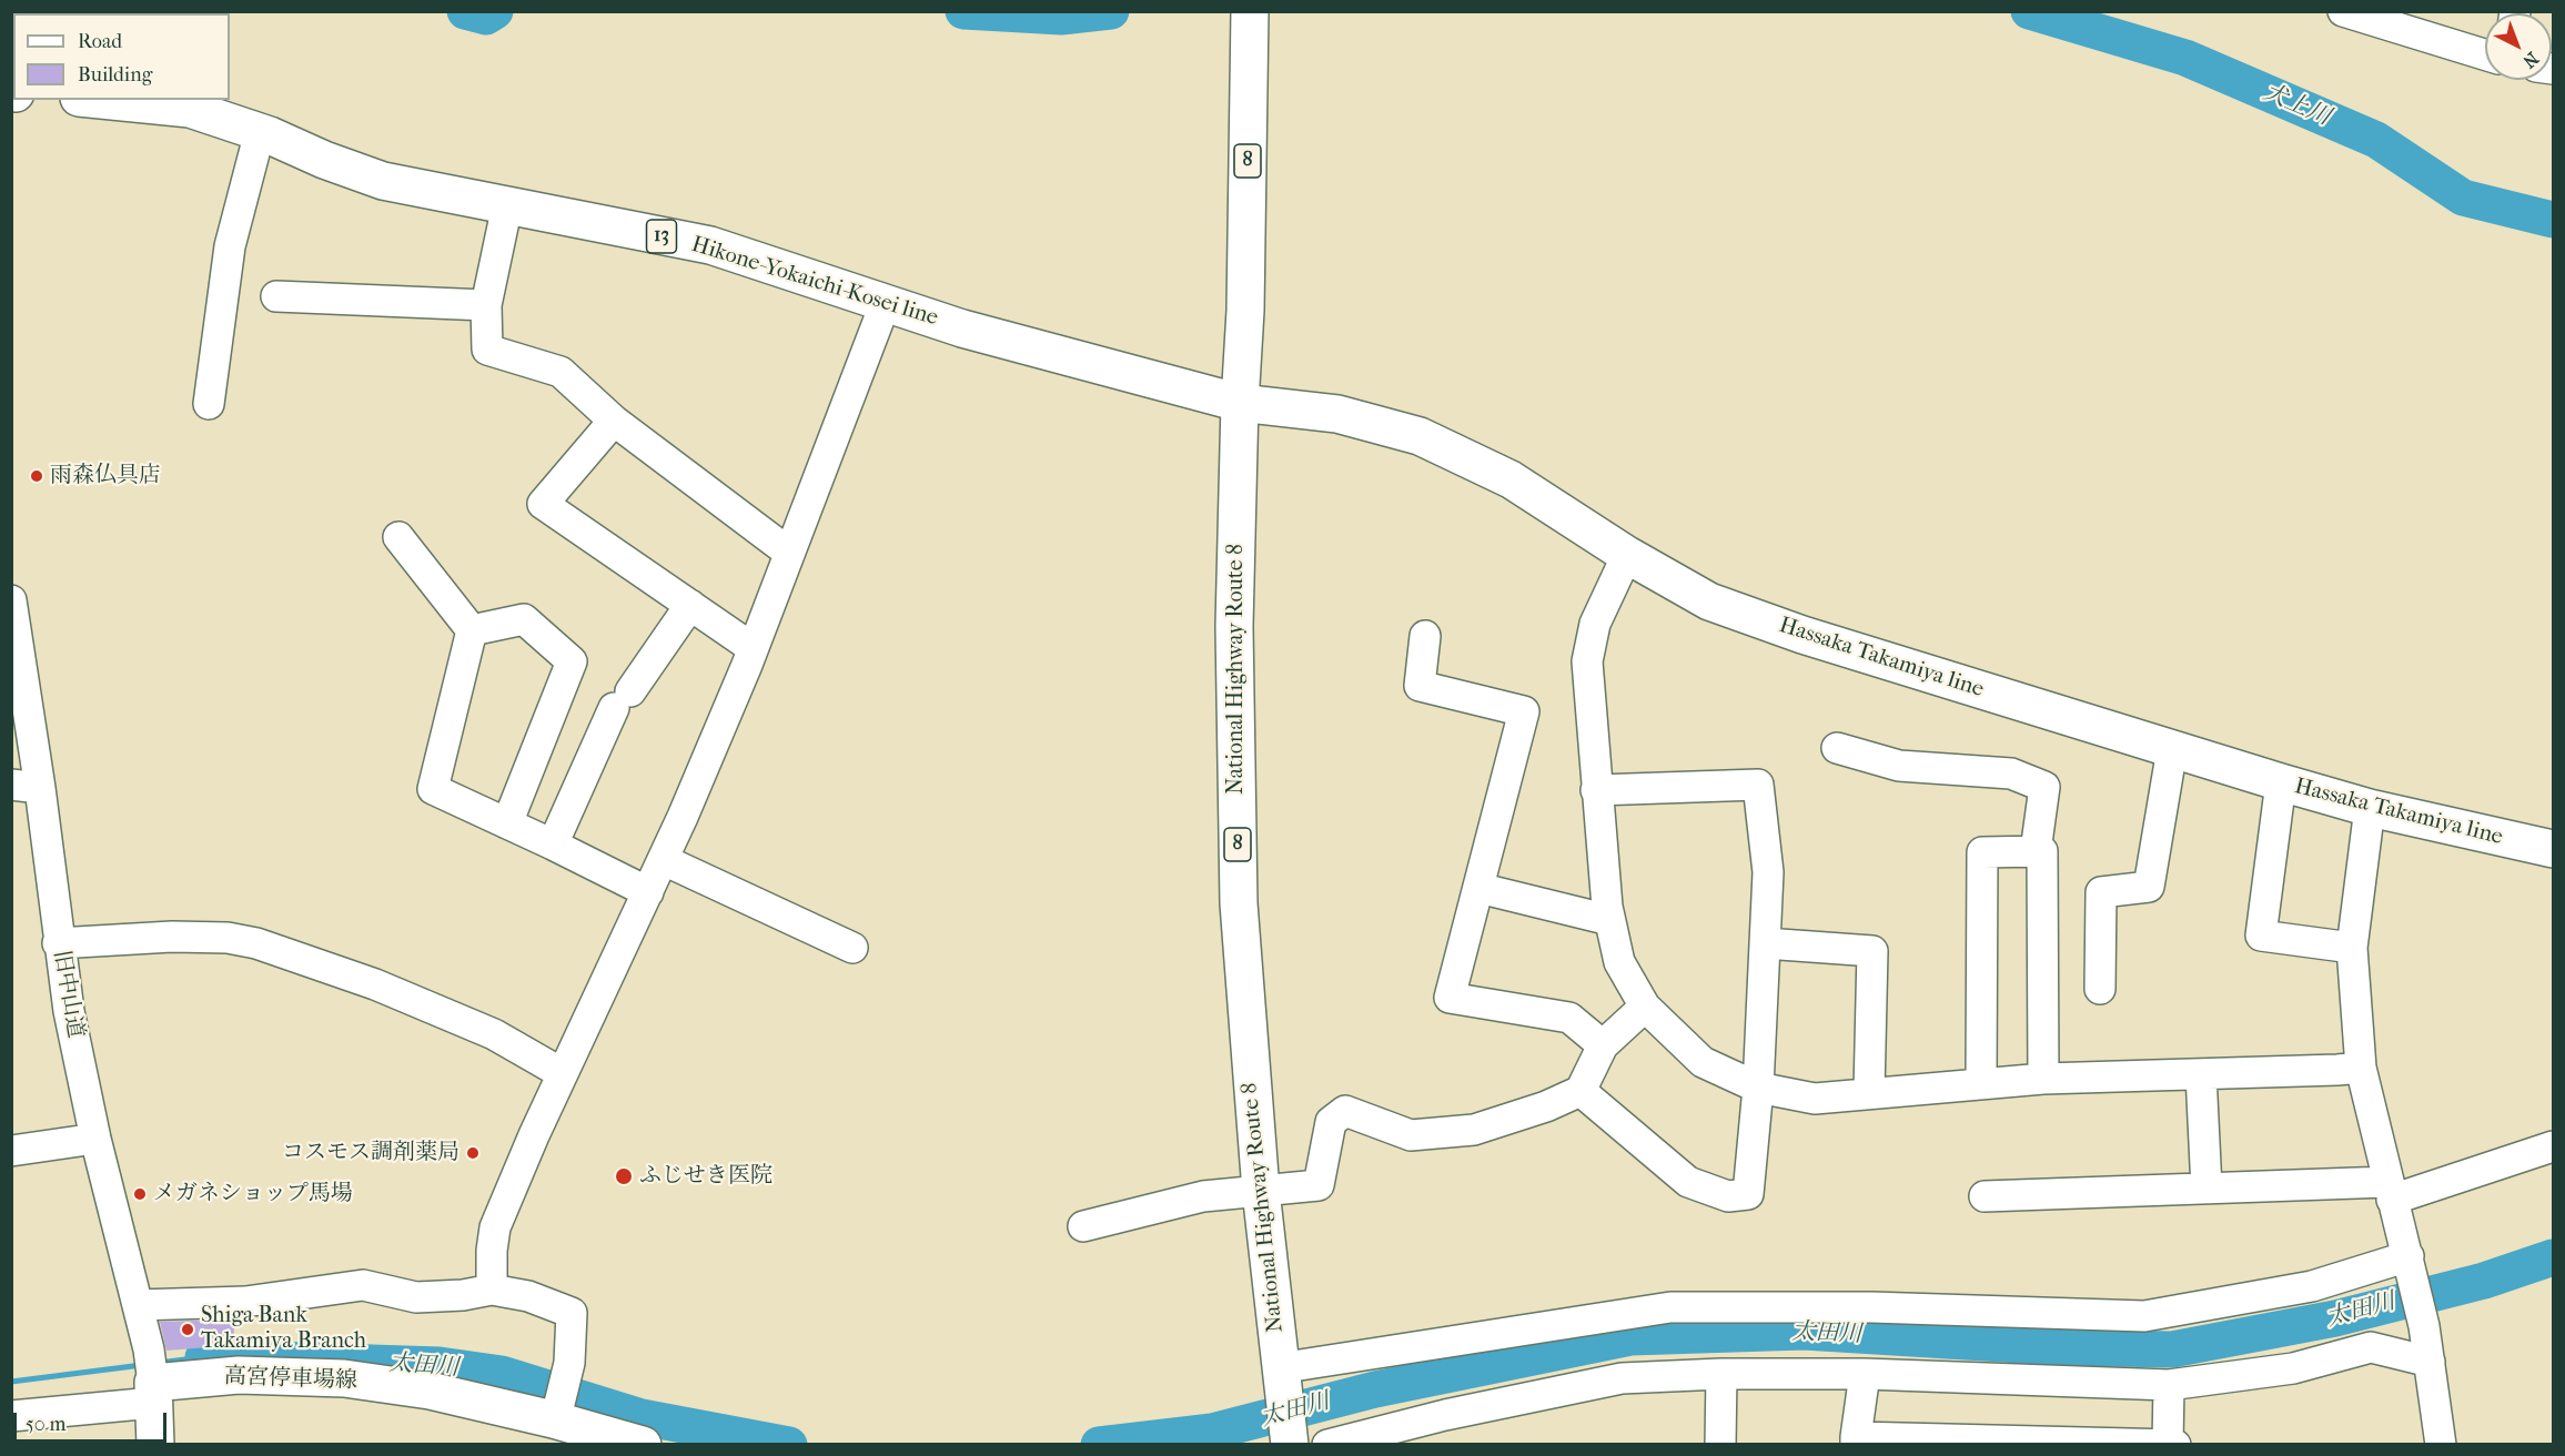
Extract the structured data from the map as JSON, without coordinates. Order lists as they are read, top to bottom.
{
  "streets": {
    "main road": [
      "8",
      "13",
      "Hikone-Yokaichi-Kosei line",
      "Hassaka Takamiya line",
      "National Highway Route 8",
      "高宮停車場線"
    ],
    "street": ["旧中山道"]
  },
  "crossings": [
    ["Hikone-Yokaichi-Kosei line", "Hassaka Takamiya line"],
    ["Hikone-Yokaichi-Kosei line", "National Highway Route 8"],
    ["Hassaka Takamiya line", "National Highway Route 8"],
    ["旧中山道", "高宮停車場線"]
  ],
  "water": ["犬上川", "太田川"],
  "places": [
    "雨森仏具店",
    "コスモス調剤薬局",
    "ふじせき医院",
    "メガネショップ馬場",
    "Shiga Bank Takamiya Branch"
  ],
  "legend": ["Road", "Building"],
  "scale_bar": "50 m",
  "north": "bottom right"
}
